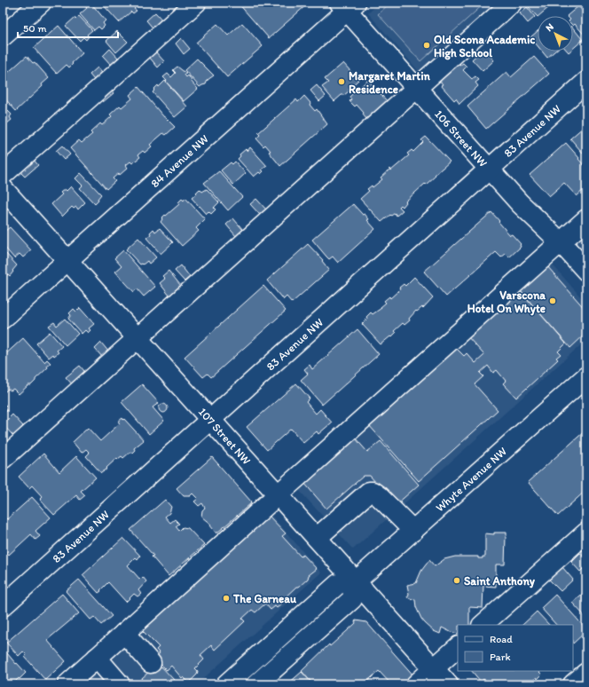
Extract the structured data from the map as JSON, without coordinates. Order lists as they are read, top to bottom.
{
  "streets": {
    "street": [
      "83 Avenue NW",
      "106 Street NW",
      "84 Avenue NW",
      "107 Street NW",
      "Whyte Avenue NW"
    ]
  },
  "crossings": [
    ["83 Avenue NW", "106 Street NW"],
    ["83 Avenue NW", "107 Street NW"],
    ["106 Street NW", "84 Avenue NW"],
    ["84 Avenue NW", "107 Street NW"],
    ["107 Street NW", "Whyte Avenue NW"]
  ],
  "places": [
    "Old Scona Academic High School",
    "Margaret Martin Residence",
    "Varscona Hotel On Whyte",
    "Saint Anthony",
    "The Garneau"
  ],
  "legend": ["Road", "Park"],
  "scale_bar": "50 m",
  "north": "top left"
}
